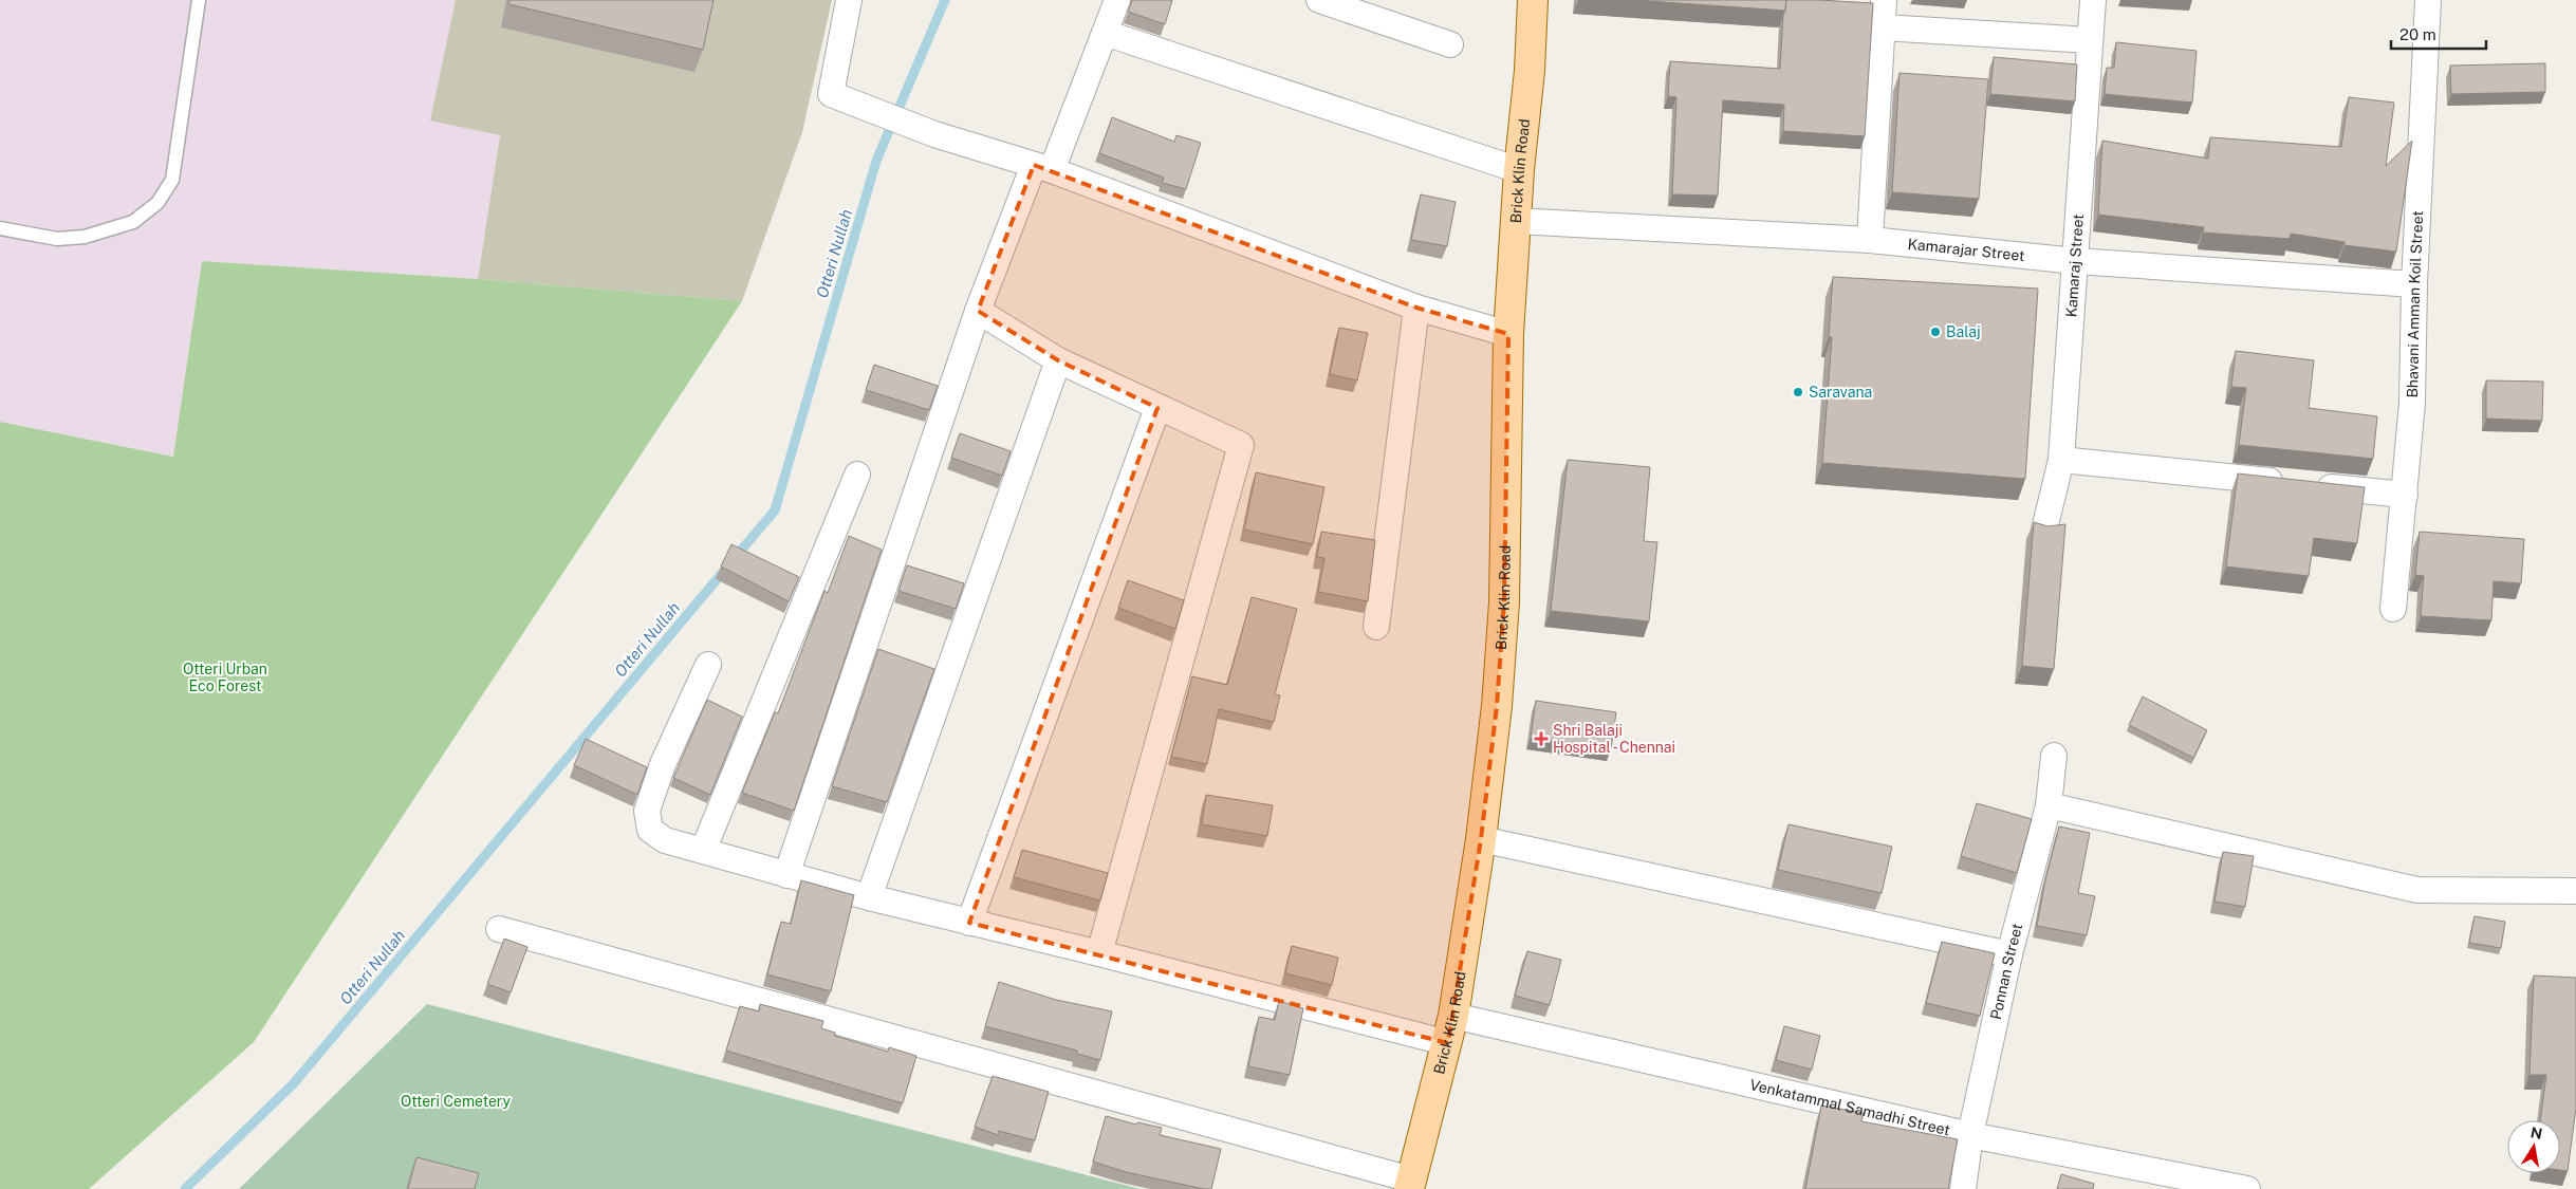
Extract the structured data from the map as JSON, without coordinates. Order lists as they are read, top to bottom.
{
  "streets": {
    "main road": ["Brick Klin Road"],
    "street": [
      "Kamarajar Street",
      "Kamaraj Street",
      "Bhavani Amman Koil Street",
      "Ponnan Street",
      "Venkatammal Samadhi Street"
    ]
  },
  "crossings": [
    ["Brick Klin Road", "Kamarajar Street"],
    ["Brick Klin Road", "Venkatammal Samadhi Street"],
    ["Kamarajar Street", "Kamaraj Street"],
    ["Kamarajar Street", "Bhavani Amman Koil Street"],
    ["Ponnan Street", "Venkatammal Samadhi Street"]
  ],
  "water": ["Otteri Nullah"],
  "parks": ["Otteri Urban Eco Forest", "Otteri Cemetery"],
  "places": {
    "other": ["Balaj", "Saravana"],
    "health": ["Shri Balaji Hospital - Chennai"]
  },
  "scale_bar": "20 m",
  "north": "top"
}
